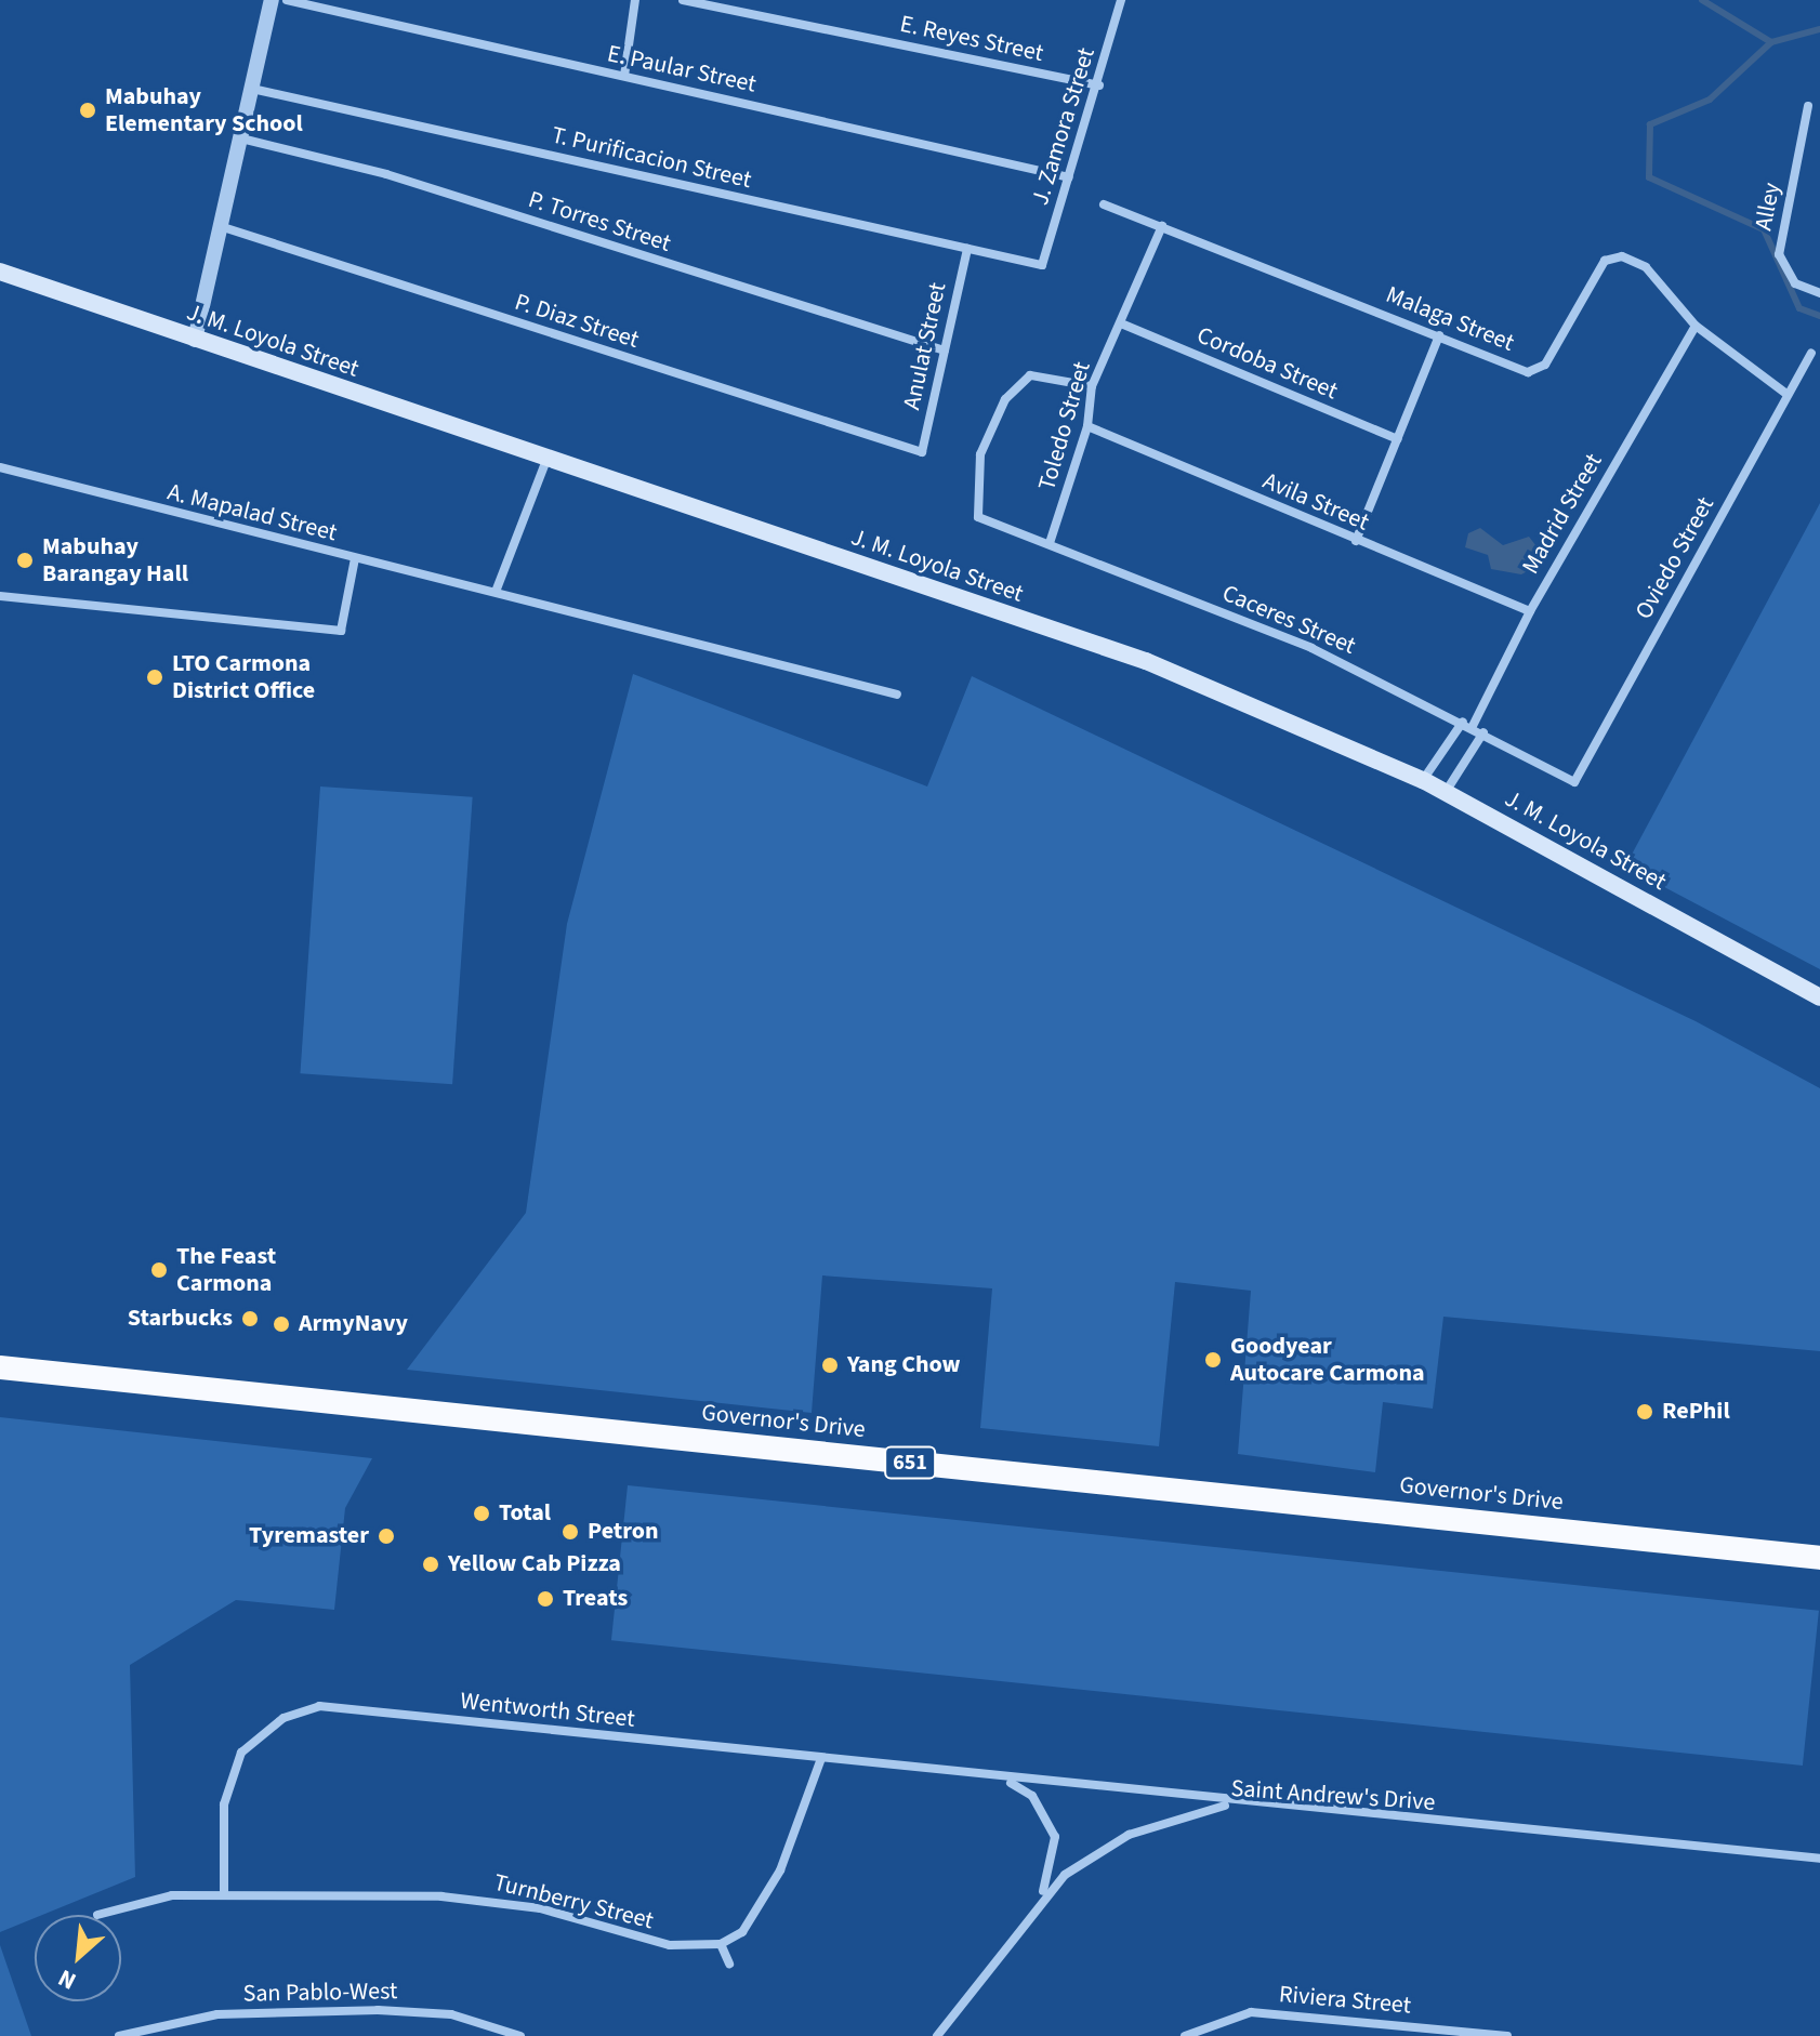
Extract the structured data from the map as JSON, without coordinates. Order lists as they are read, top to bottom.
{
  "streets": {
    "highway": ["Governor's Drive", "651"],
    "main road": ["J. M. Loyola Street"],
    "street": [
      "E. Reyes Street",
      "E. Paular Street",
      "J. Zamora Street",
      "T. Purificacion Street",
      "Alley",
      "P. Torres Street",
      "Malaga Street",
      "P. Diaz Street",
      "Anulat Street",
      "Cordoba Street",
      "Toledo Street",
      "Avila Street",
      "A. Mapalad Street",
      "Madrid Street",
      "Oviedo Street",
      "Caceres Street",
      "Wentworth Street",
      "Saint Andrew's Drive",
      "Turnberry Street",
      "San Pablo-West",
      "Riviera Street"
    ]
  },
  "crossings": [
    ["E. Reyes Street", "J. Zamora Street"],
    ["E. Paular Street", "J. Zamora Street"],
    ["J. Zamora Street", "T. Purificacion Street"],
    ["T. Purificacion Street", "Anulat Street"],
    ["P. Torres Street", "Anulat Street"],
    ["Malaga Street", "Toledo Street"],
    ["Malaga Street", "Madrid Street"],
    ["Malaga Street", "Oviedo Street"],
    ["P. Diaz Street", "Anulat Street"],
    ["Cordoba Street", "Toledo Street"],
    ["Toledo Street", "Avila Street"],
    ["Toledo Street", "Caceres Street"],
    ["Avila Street", "Madrid Street"],
    ["Madrid Street", "Caceres Street"],
    ["Oviedo Street", "Caceres Street"],
    ["Wentworth Street", "Saint Andrew's Drive"],
    ["Wentworth Street", "Turnberry Street"]
  ],
  "places": [
    "Mabuhay Elementary School",
    "Mabuhay Barangay Hall",
    "LTO Carmona District Office",
    "The Feast Carmona",
    "Starbucks",
    "ArmyNavy",
    "Goodyear Autocare Carmona",
    "Yang Chow",
    "RePhil",
    "Total",
    "Petron",
    "Tyremaster",
    "Yellow Cab Pizza",
    "Treats"
  ],
  "north": "bottom left"
}
